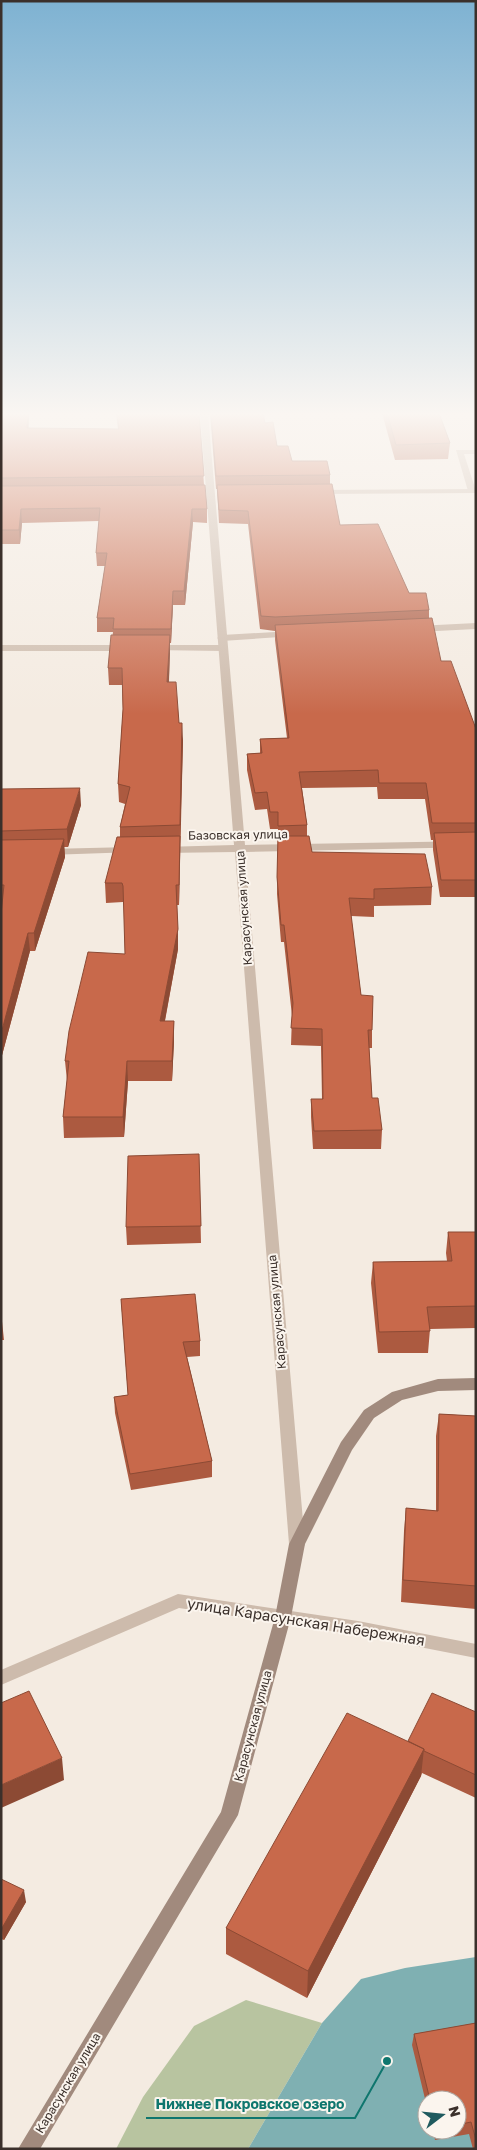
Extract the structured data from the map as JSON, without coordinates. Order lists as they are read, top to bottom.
{
  "streets": {
    "main road": ["Карасунская улица"],
    "street": ["Базовская улица", "улица Карасунская Набережная"]
  },
  "crossings": [
    ["Базовская улица", "Карасунская улица"],
    ["Карасунская улица", "улица Карасунская Набережная"]
  ],
  "places": ["Нижнее Покровское озеро"],
  "north": "right"
}
